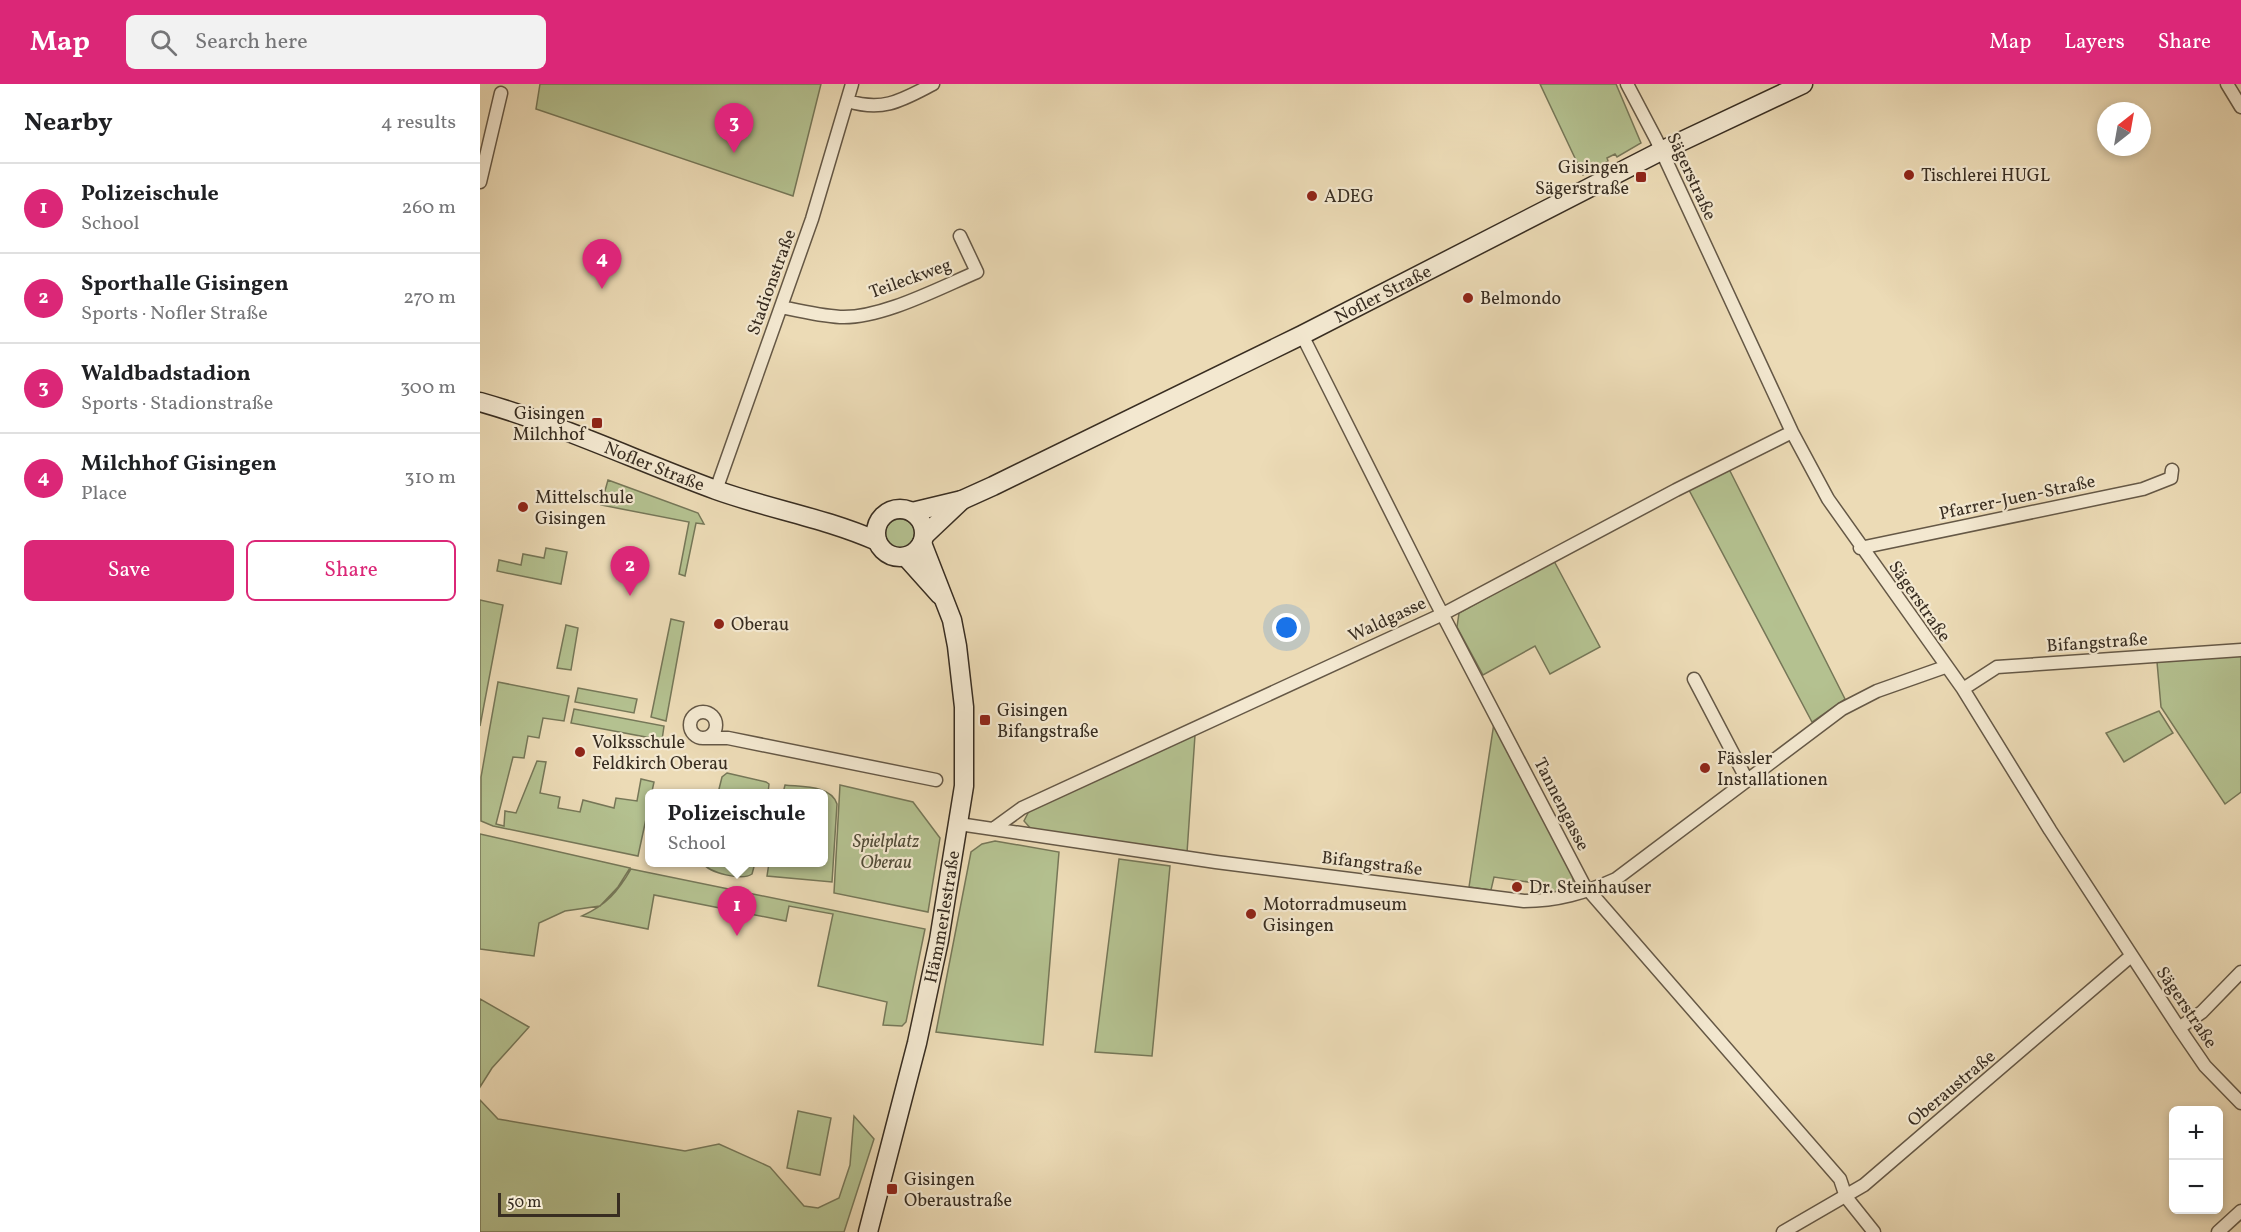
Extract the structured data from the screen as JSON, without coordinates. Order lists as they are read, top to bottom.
{
  "streets": {
    "main road": ["Nofler Straße", "Hämmerlestraße"],
    "street": [
      "Sägerstraße",
      "Teileckweg",
      "Stadionstraße",
      "Pfarrer-Juen-Straße",
      "Waldgasse",
      "Bifangstraße",
      "Tannengasse",
      "Oberaustraße"
    ]
  },
  "crossings": [
    ["Sägerstraße", "Nofler Straße"],
    ["Sägerstraße", "Pfarrer-Juen-Straße"],
    ["Sägerstraße", "Waldgasse"],
    ["Sägerstraße", "Bifangstraße"],
    ["Sägerstraße", "Oberaustraße"],
    ["Teileckweg", "Stadionstraße"],
    ["Stadionstraße", "Nofler Straße"],
    ["Nofler Straße", "Tannengasse"],
    ["Nofler Straße", "Hämmerlestraße"],
    ["Waldgasse", "Bifangstraße"],
    ["Waldgasse", "Tannengasse"],
    ["Bifangstraße", "Tannengasse"],
    ["Bifangstraße", "Hämmerlestraße"],
    ["Tannengasse", "Oberaustraße"]
  ],
  "parks": ["Spielplatz Oberau"],
  "places": {
    "other": [
      "Tischlerei HUGL",
      "ADEG",
      "Belmondo",
      "Mittelschule Gisingen",
      "Oberau",
      "Volksschule Feldkirch Oberau",
      "Fässler Installationen",
      "Dr. Steinhauser",
      "Motorradmuseum Gisingen"
    ],
    "transit": [
      "Gisingen Sägerstraße",
      "Gisingen Milchhof",
      "Gisingen Bifangstraße",
      "Gisingen Oberaustraße"
    ]
  },
  "scale_bar": "50 m",
  "north": "top right",
  "page": {
    "header": "Map",
    "search": "Search here",
    "nav": ["Map", "Layers", "Share"],
    "heading": ["Nearby", "4 results"],
    "pins": [
      "3",
      "4",
      "2",
      "1"
    ],
    "list": [
      {
        "mark": "1",
        "name": "Polizeischule",
        "note": "School",
        "value": "260 m"
      },
      {
        "mark": "2",
        "name": "Sporthalle Gisingen",
        "note": "Sports · Nofler Straße",
        "value": "270 m"
      },
      {
        "mark": "3",
        "name": "Waldbadstadion",
        "note": "Sports · Stadionstraße",
        "value": "300 m"
      },
      {
        "mark": "4",
        "name": "Milchhof Gisingen",
        "note": "Place",
        "value": "310 m"
      }
    ],
    "buttons": ["Save", "Share"],
    "popup": ["Polizeischule", "School"],
    "map_buttons": ["+", "−"],
    "scale": "50 m"
  }
}
